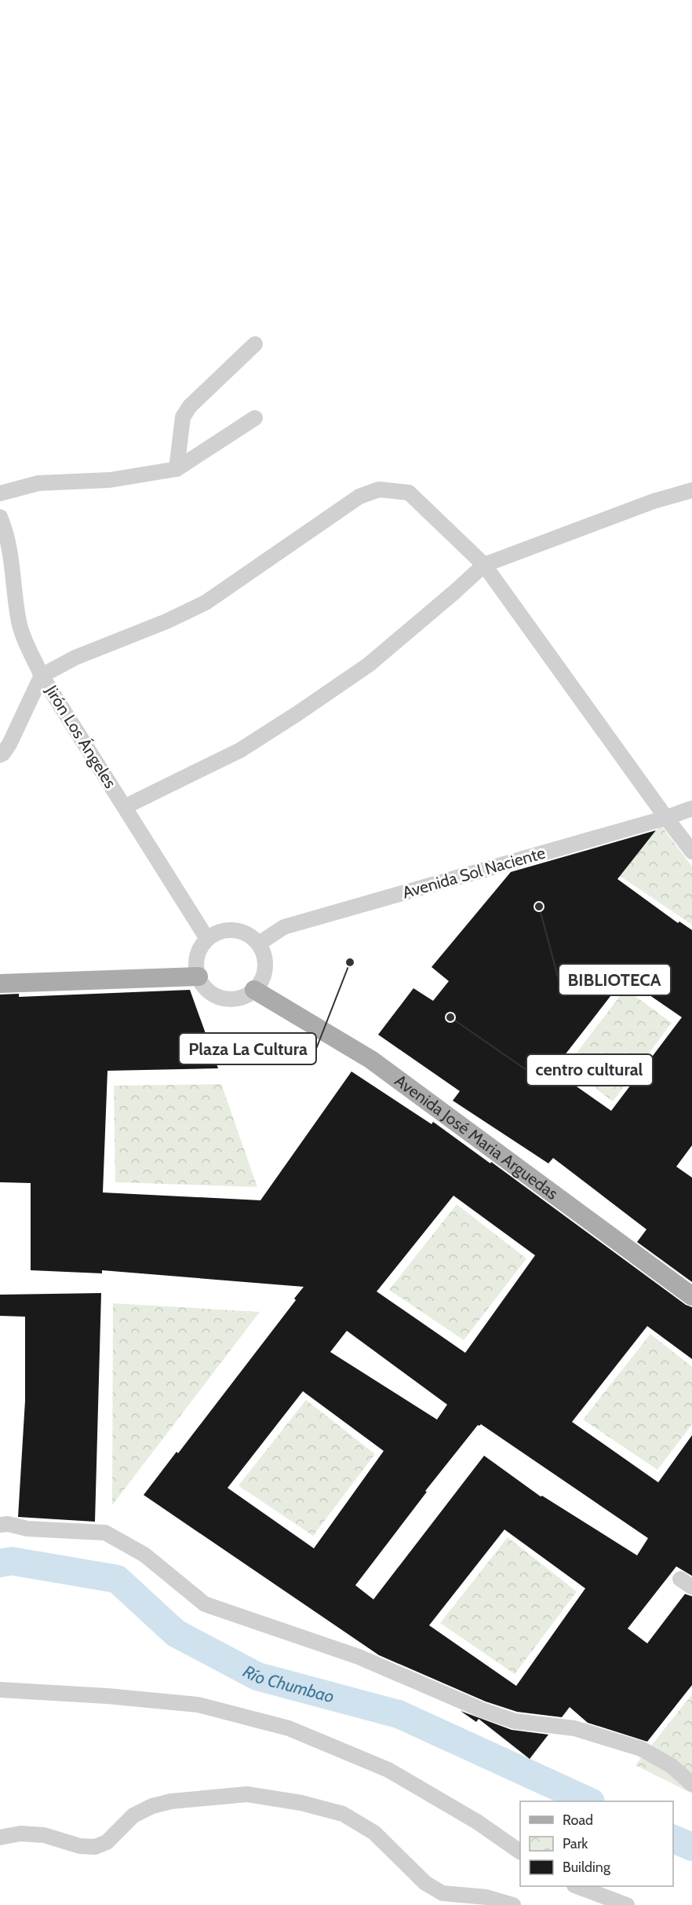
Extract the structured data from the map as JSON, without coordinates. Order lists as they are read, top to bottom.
{
  "streets": {
    "main road": ["Avenida José Maria Arguedas"],
    "street": ["Jirón Los Ángeles", "Avenida Sol Naciente"]
  },
  "crossings": [
    ["Jirón Los Ángeles", "Avenida Sol Naciente"],
    ["Jirón Los Ángeles", "Avenida José Maria Arguedas"],
    ["Avenida Sol Naciente", "Avenida José Maria Arguedas"]
  ],
  "water": ["Río Chumbao"],
  "places": ["BIBLIOTECA", "Plaza La Cultura", "centro cultural"],
  "legend": ["Road", "Park", "Building"]
}
